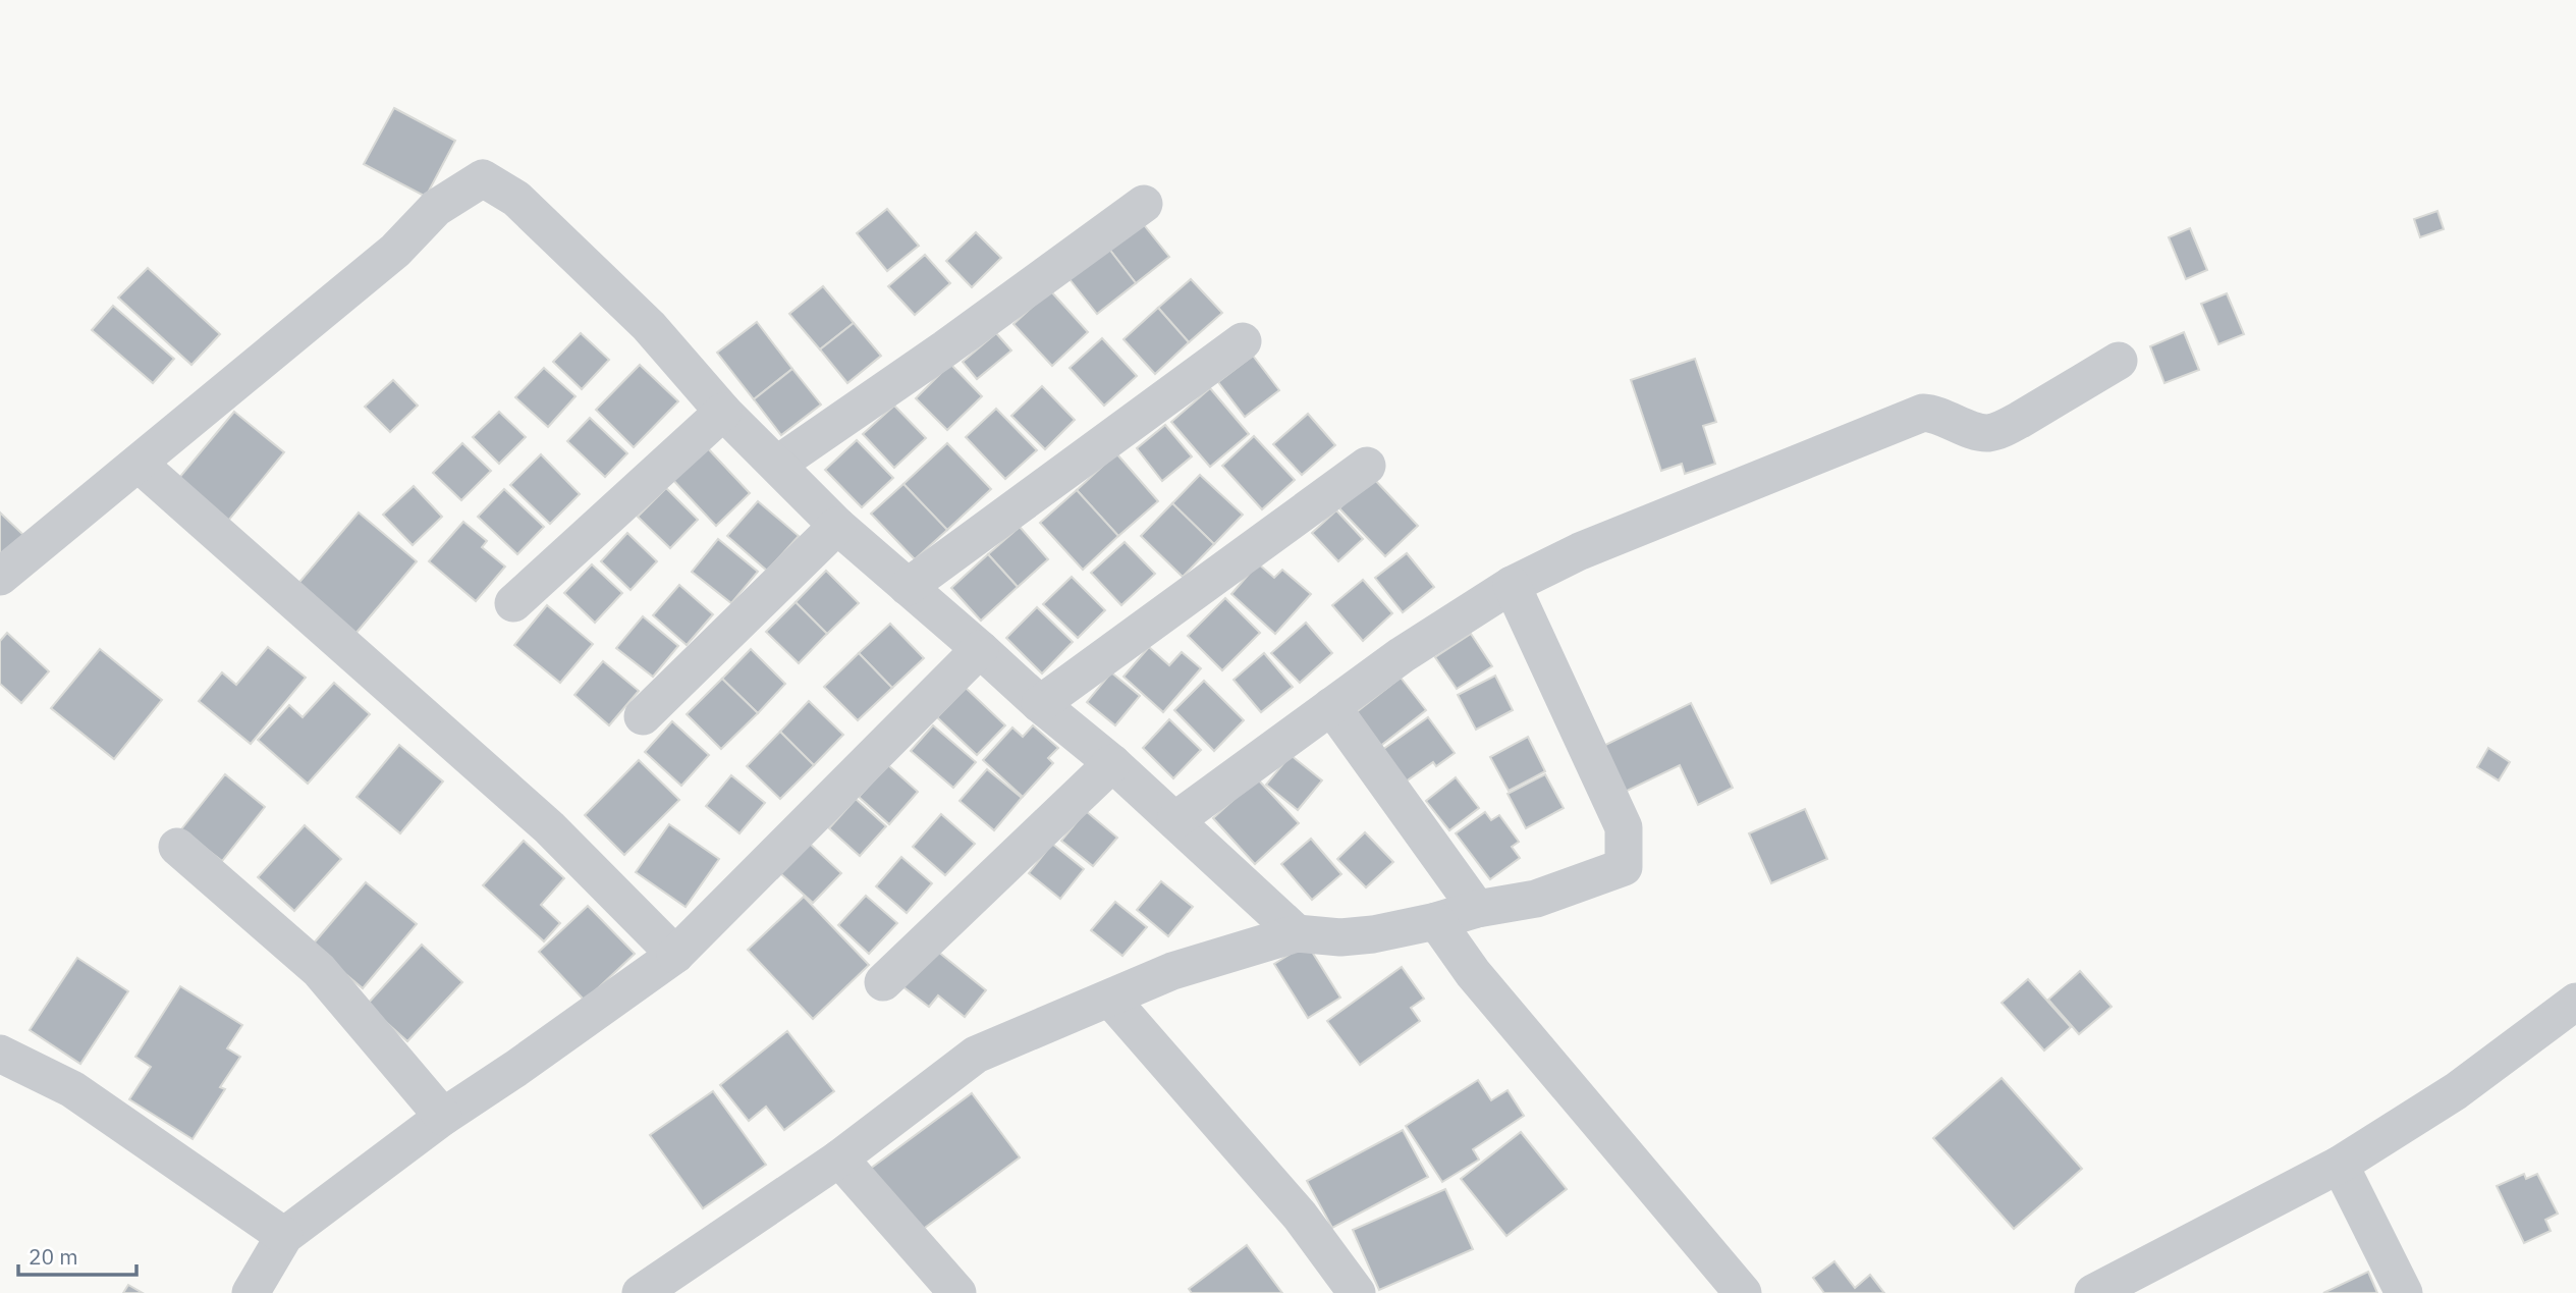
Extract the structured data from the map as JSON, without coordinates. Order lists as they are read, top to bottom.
{
  "scale_bar": "20 m"
}
